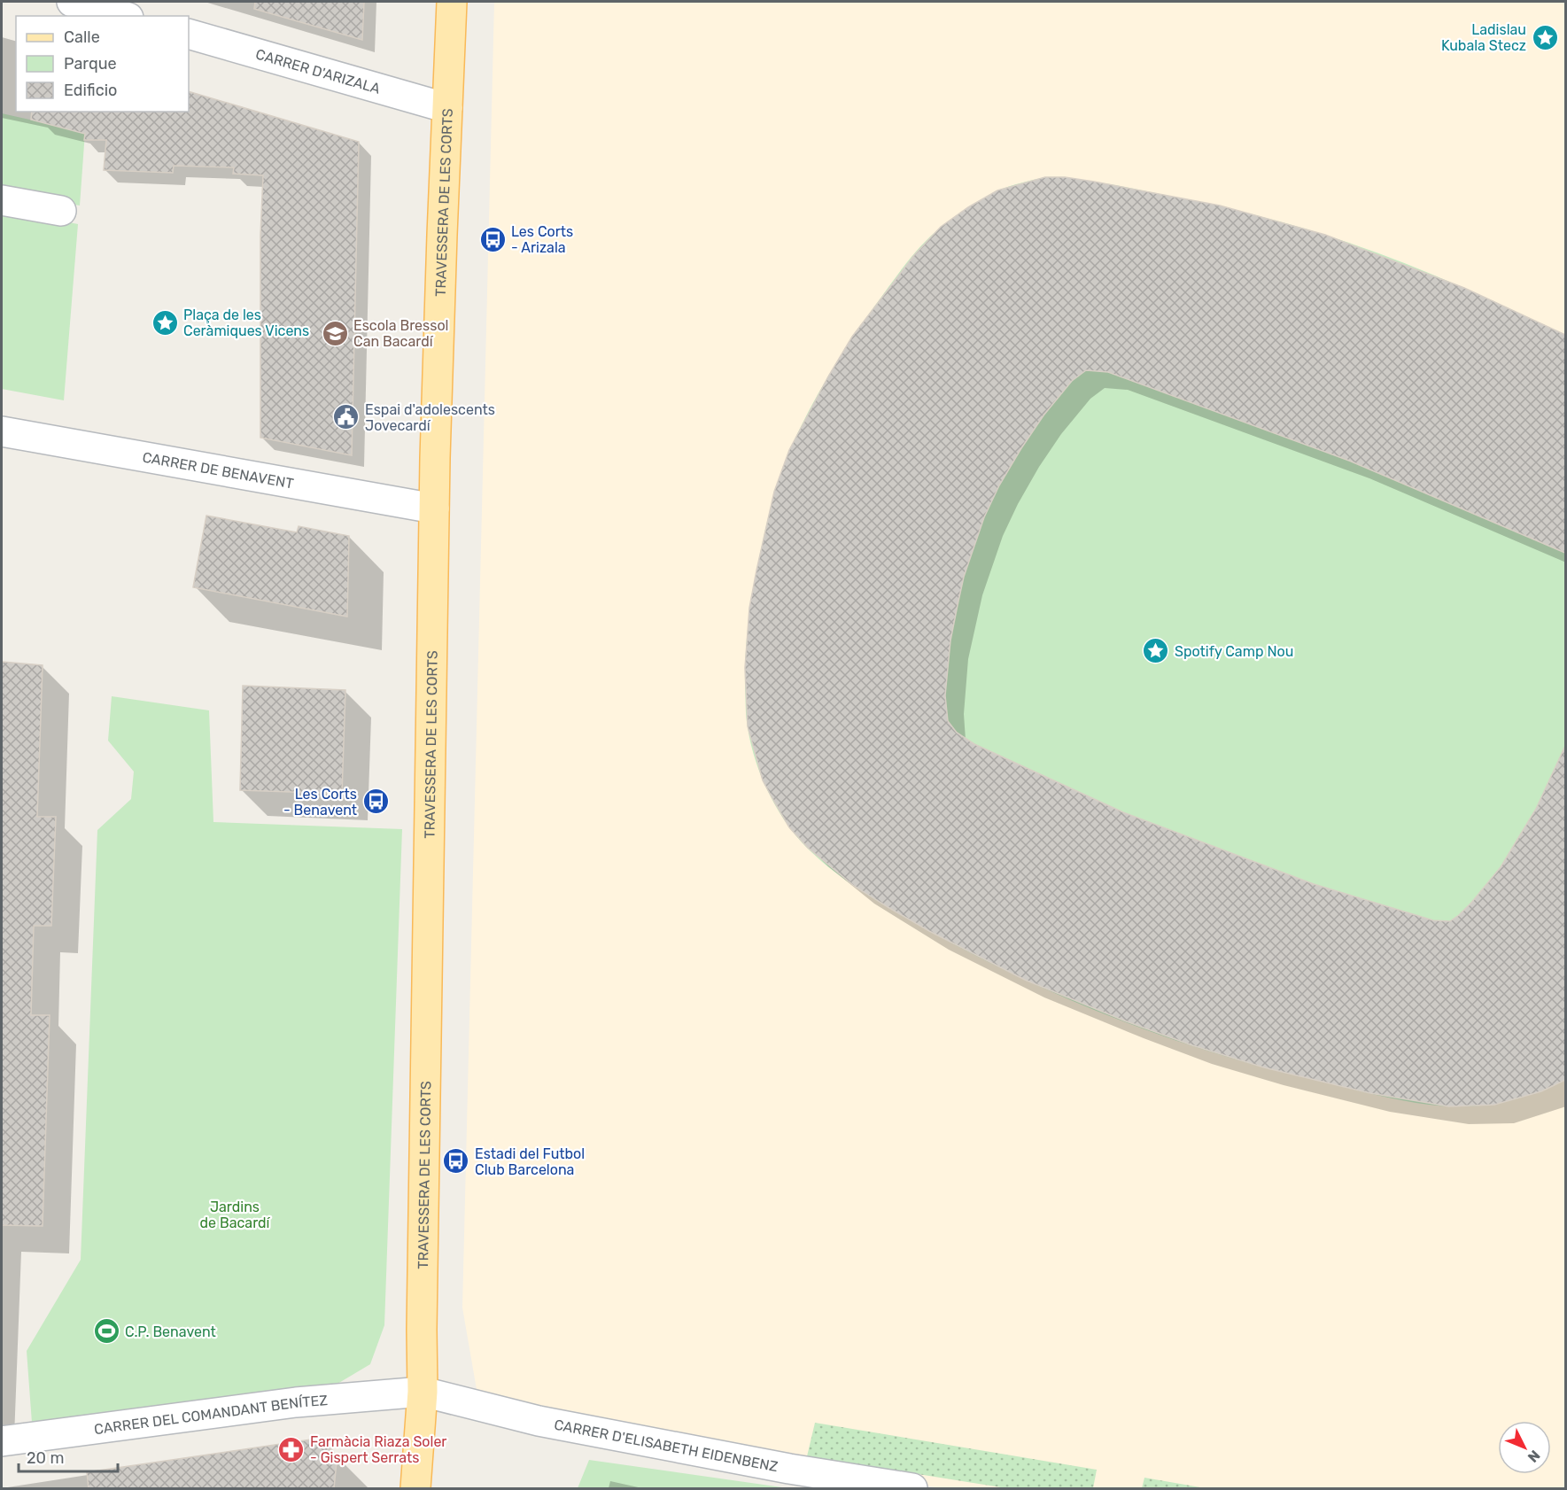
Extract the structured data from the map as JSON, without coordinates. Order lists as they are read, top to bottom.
{
  "streets": {
    "main road": ["TRAVESSERA DE LES CORTS"],
    "street": [
      "CARRER D'ARIZALA",
      "CARRER DE BENAVENT",
      "CARRER DEL COMANDANT BENÍTEZ",
      "CARRER D'ELISABETH EIDENBENZ"
    ]
  },
  "crossings": [
    ["CARRER D'ARIZALA", "TRAVESSERA DE LES CORTS"],
    ["TRAVESSERA DE LES CORTS", "CARRER DE BENAVENT"],
    ["TRAVESSERA DE LES CORTS", "CARRER DEL COMANDANT BENÍTEZ"],
    ["TRAVESSERA DE LES CORTS", "CARRER D'ELISABETH EIDENBENZ"],
    ["CARRER DEL COMANDANT BENÍTEZ", "CARRER D'ELISABETH EIDENBENZ"]
  ],
  "parks": ["Jardins de Bacardí"],
  "places": {
    "place": ["Ladislau Kubala Stecz", "Plaça de les Ceràmiques Vicens", "Spotify Camp Nou"],
    "bus stop": ["Les Corts - Arizala", "Les Corts - Benavent", "Estadi del Futbol Club Barcelona"],
    "school or university": ["Escola Bressol Can Bacardí"],
    "public building": ["Espai d'adolescents Jovecardí"],
    "sports": ["C.P. Benavent"],
    "pharmacy": ["Farmàcia Riaza Soler - Gispert Serrats"]
  },
  "legend": ["Calle", "Parque", "Edificio"],
  "scale_bar": "20 m",
  "north": "bottom right"
}
